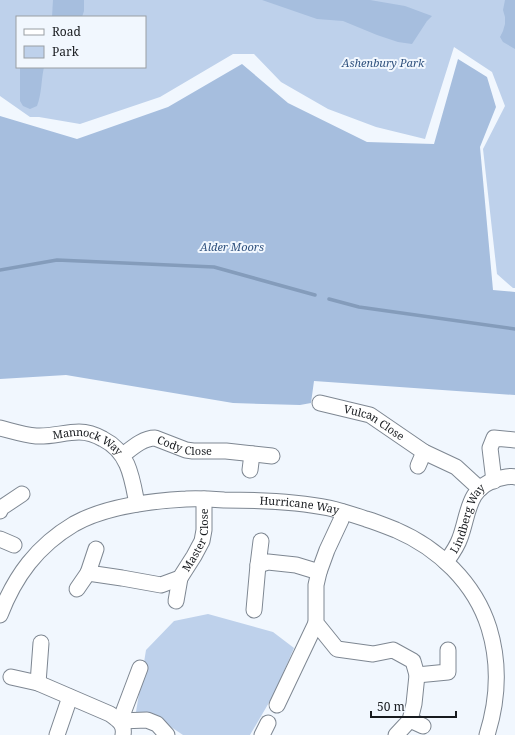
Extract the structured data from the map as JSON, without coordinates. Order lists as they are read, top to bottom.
{
  "streets": {
    "street": [
      "Vulcan Close",
      "Cody Close",
      "Mannock Way",
      "Hurricane Way",
      "Lindberg Way",
      "Master Close"
    ]
  },
  "crossings": [
    ["Vulcan Close", "Lindberg Way"],
    ["Cody Close", "Mannock Way"],
    ["Mannock Way", "Hurricane Way"],
    ["Hurricane Way", "Lindberg Way"],
    ["Hurricane Way", "Master Close"]
  ],
  "parks": ["Ashenbury Park", "Alder Moors"],
  "legend": ["Road", "Park"],
  "scale_bar": "50 m"
}
